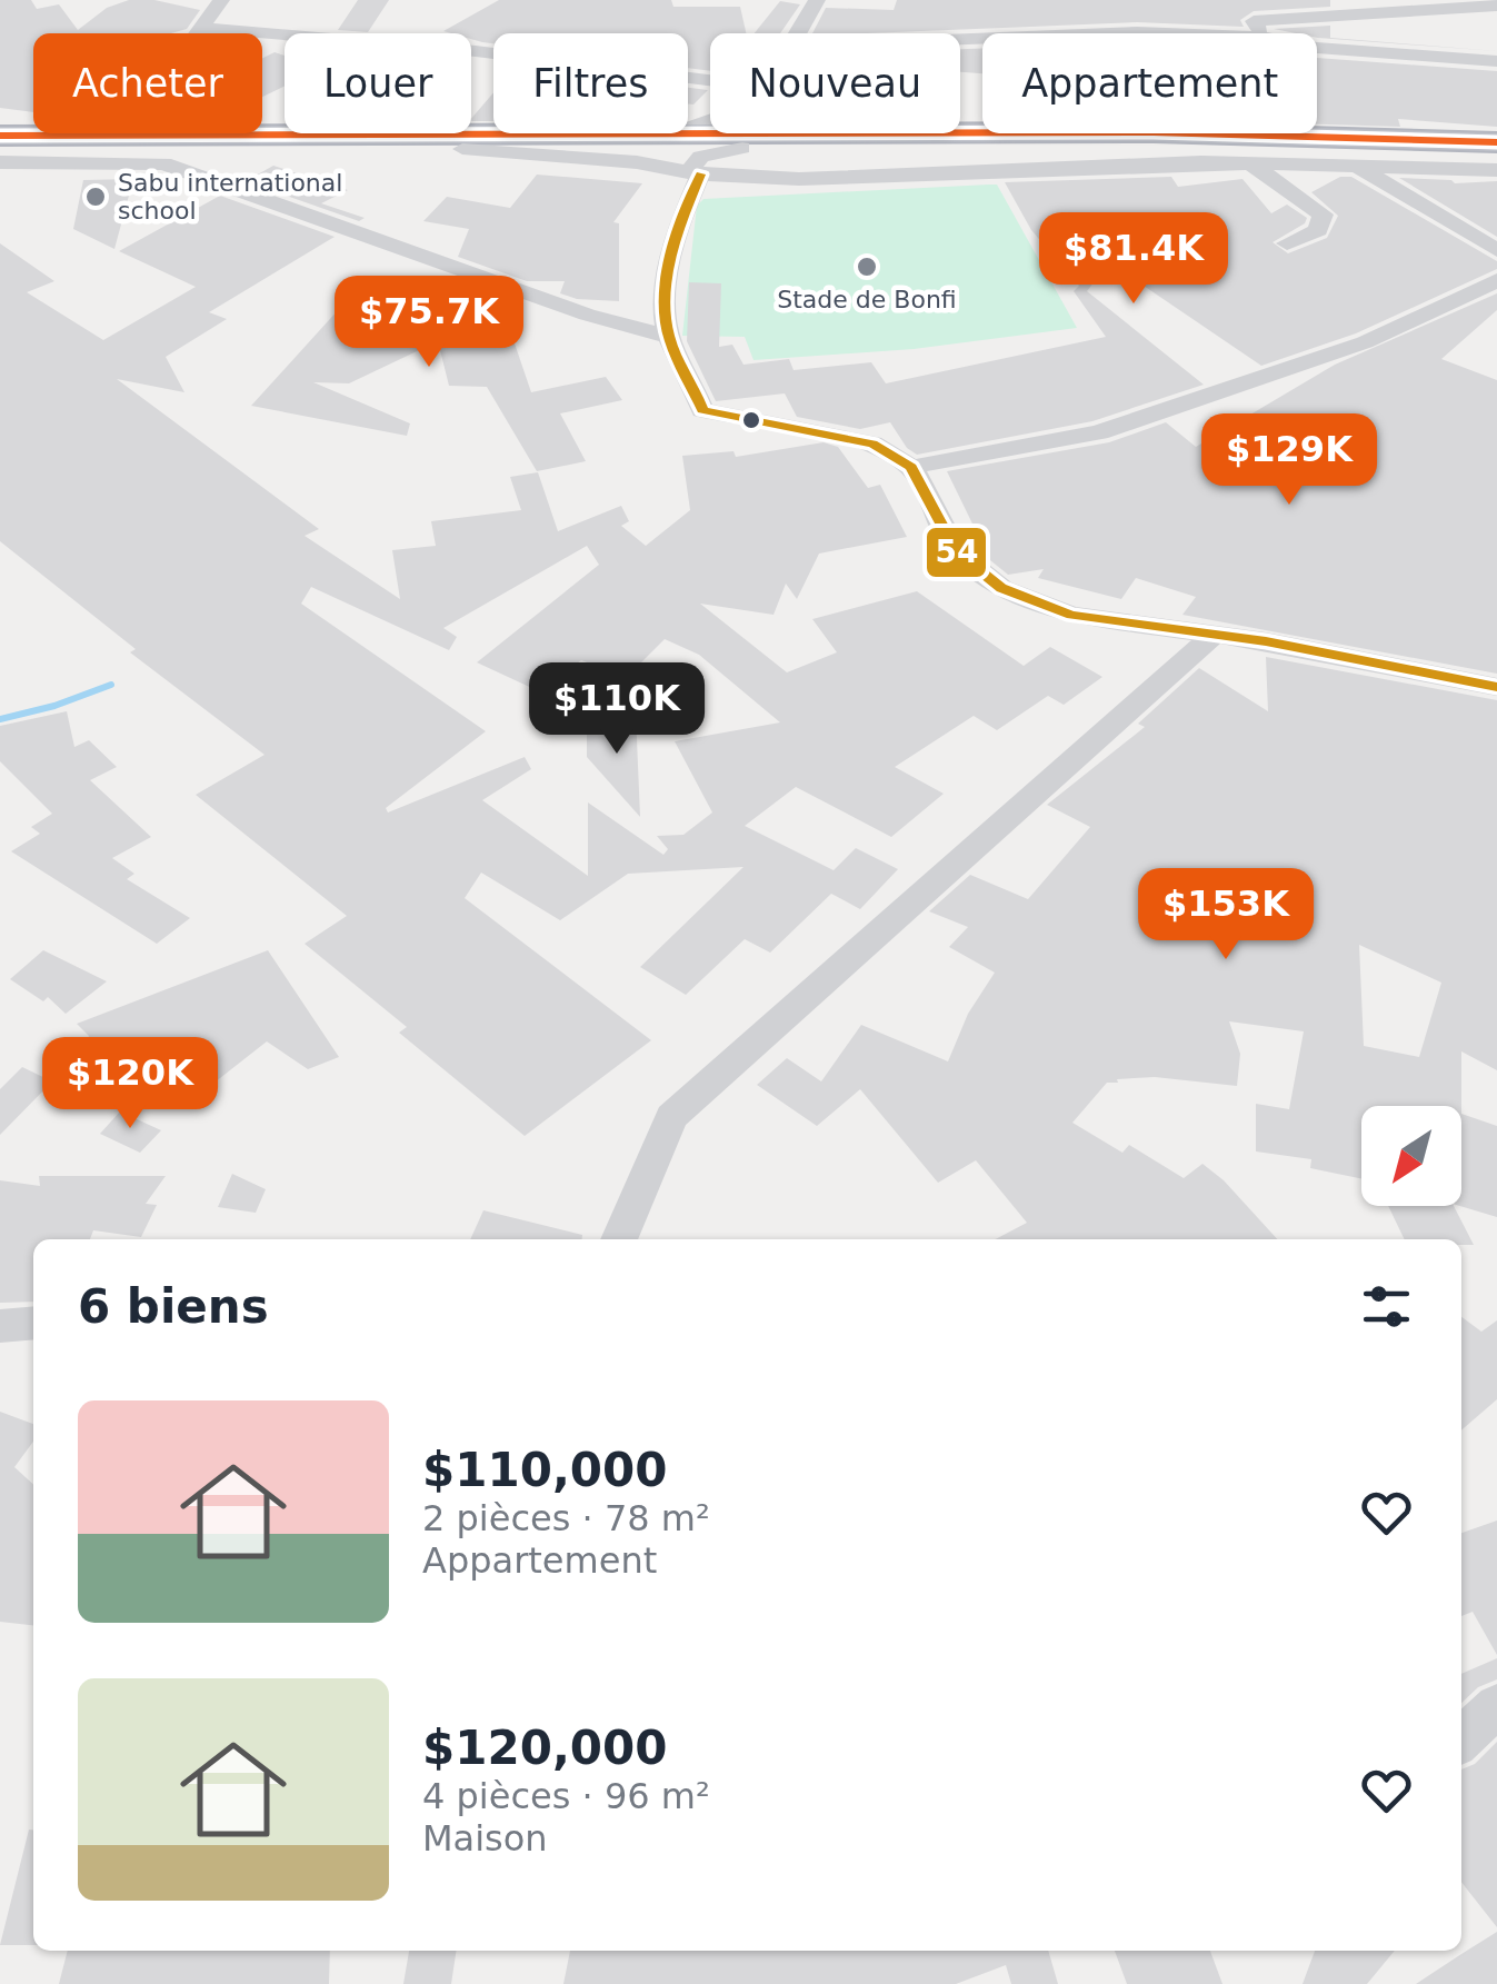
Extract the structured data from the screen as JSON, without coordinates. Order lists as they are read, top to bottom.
{
  "places": ["Sabu international school", "Stade de Bonfi"],
  "lines": ["transit line 54"],
  "north": "bottom left",
  "page": {
    "chip": [
      "Acheter",
      "Louer",
      "Filtres",
      "Nouveau",
      "Appartement"
    ],
    "price": [
      "$81.4K",
      "$75.7K",
      "$129K",
      "$110K",
      "$153K",
      "$120K"
    ],
    "heading": "6 biens",
    "list": [
      {
        "name": "$110,000",
        "note": "2 pièces · 78 m² · Appartement"
      },
      {
        "name": "$120,000",
        "note": "4 pièces · 96 m² · Maison"
      }
    ]
  }
}
